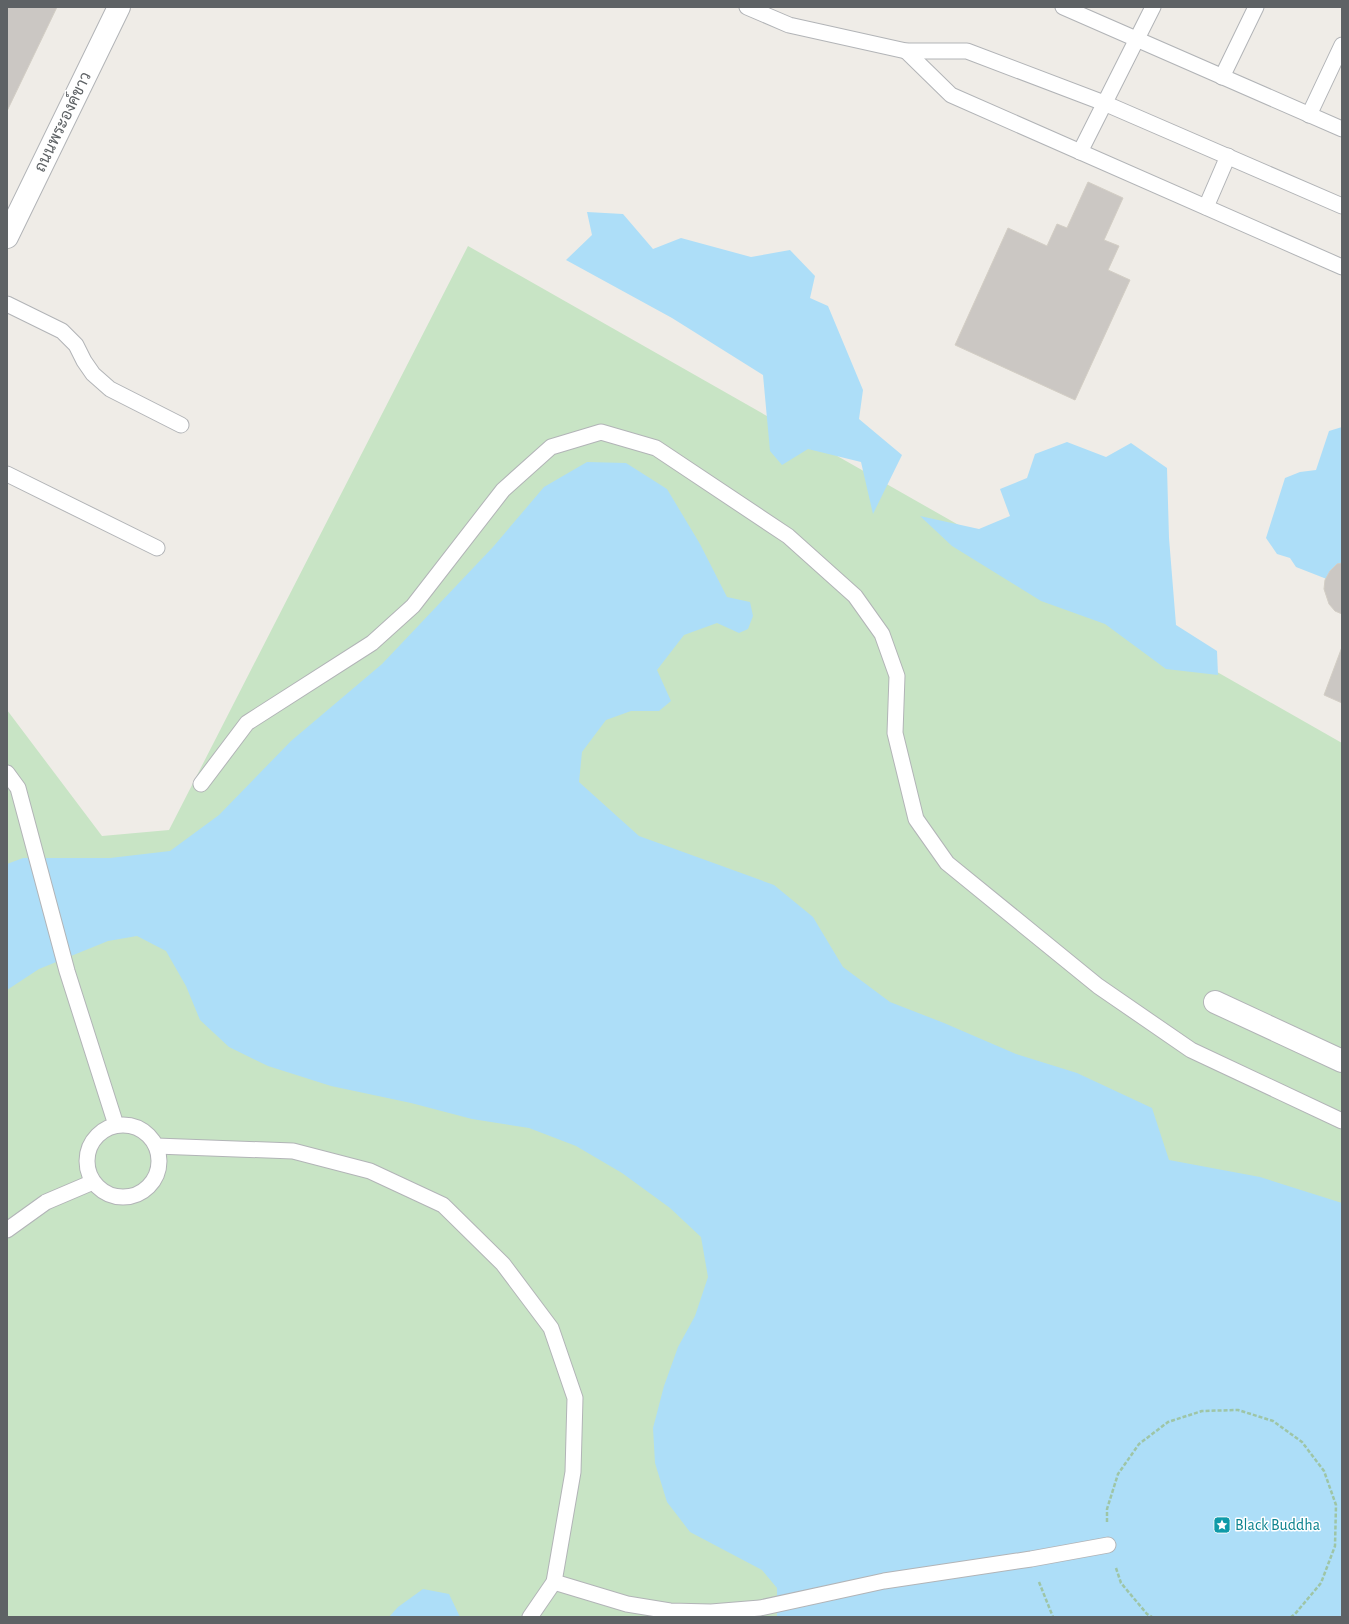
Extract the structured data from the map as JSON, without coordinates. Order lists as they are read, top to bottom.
{
  "streets": {
    "street": ["ถนนพระองค์ขาว"]
  },
  "places": {
    "place": ["Black Buddha"]
  }
}
